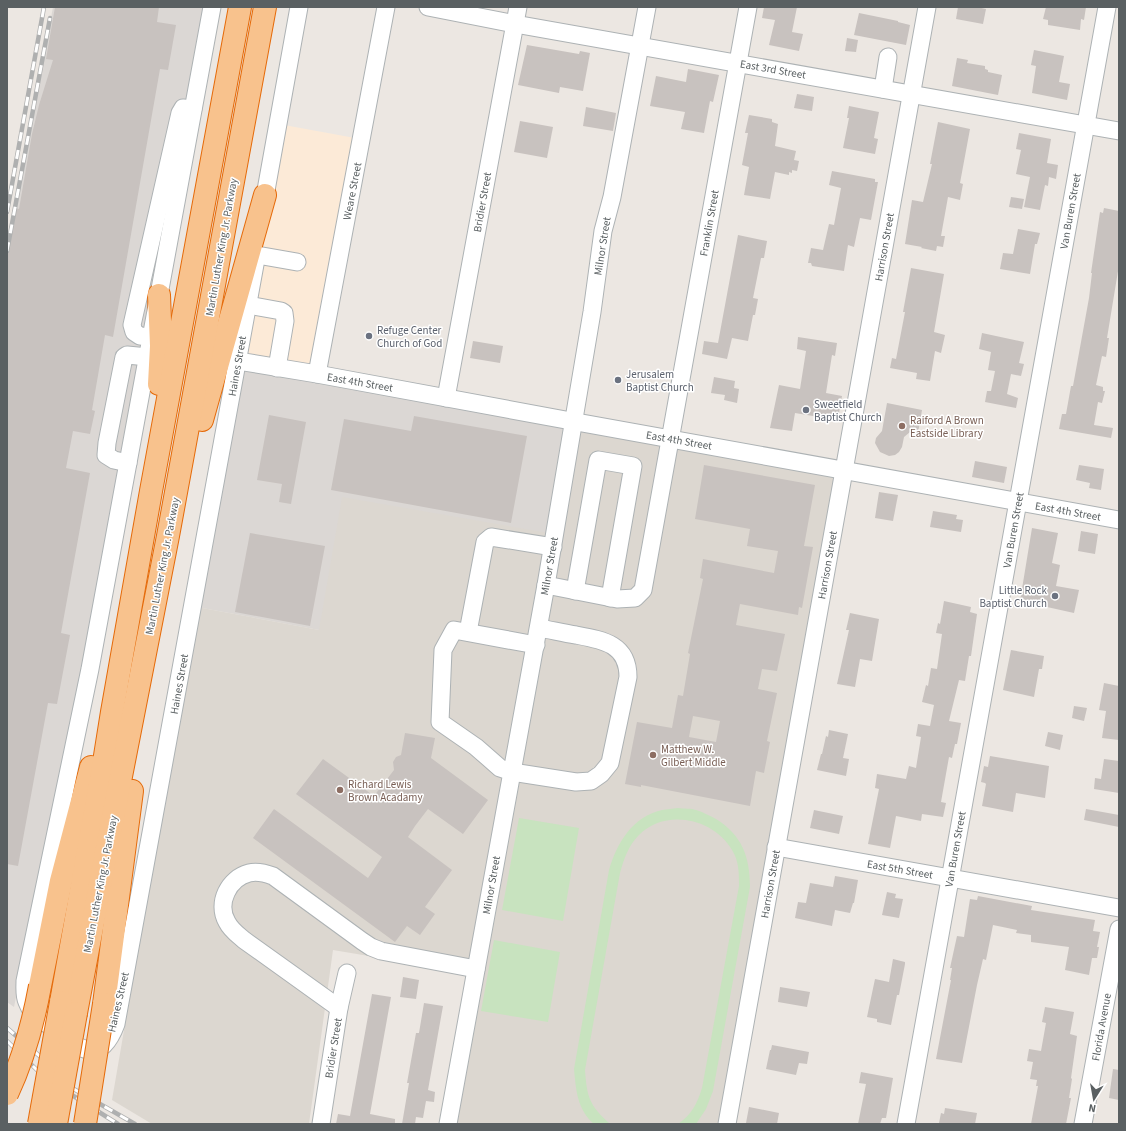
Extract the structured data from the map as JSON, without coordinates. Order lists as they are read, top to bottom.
{
  "streets": {
    "highway": ["Martin Luther King Jr. Parkway"],
    "street": [
      "East 3rd Street",
      "Weare Street",
      "Bridier Street",
      "Van Buren Street",
      "Franklin Street",
      "Milnor Street",
      "Harrison Street",
      "Haines Street",
      "East 4th Street",
      "East 5th Street",
      "Florida Avenue"
    ]
  },
  "crossings": [
    ["East 3rd Street", "Bridier Street"],
    ["East 3rd Street", "Van Buren Street"],
    ["East 3rd Street", "Franklin Street"],
    ["East 3rd Street", "Milnor Street"],
    ["East 3rd Street", "Harrison Street"],
    ["Weare Street", "East 4th Street"],
    ["Bridier Street", "East 4th Street"],
    ["Van Buren Street", "East 4th Street"],
    ["Van Buren Street", "East 5th Street"],
    ["Franklin Street", "Milnor Street"],
    ["Franklin Street", "East 4th Street"],
    ["Milnor Street", "East 4th Street"],
    ["Harrison Street", "East 4th Street"],
    ["Harrison Street", "East 5th Street"],
    ["Haines Street", "East 4th Street"]
  ],
  "places": [
    "Refuge Center Church of God",
    "Jerusalem Baptist Church",
    "Sweetfield Baptist Church",
    "Raiford A Brown Eastside Library",
    "Little Rock Baptist Church",
    "Matthew W. Gilbert Middle",
    "Richard Lewis Brown Acadamy"
  ],
  "north": "bottom"
}
